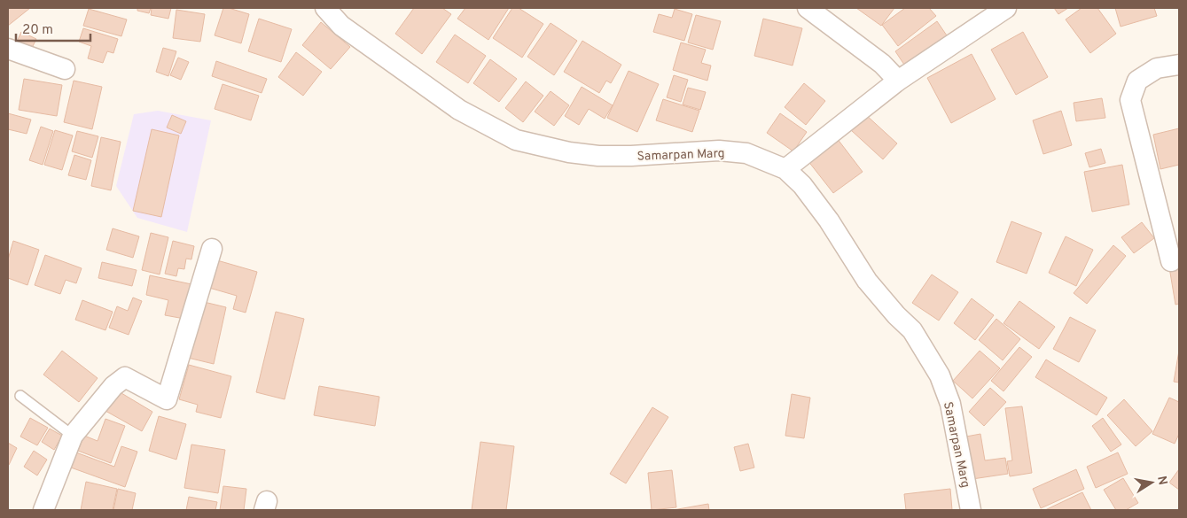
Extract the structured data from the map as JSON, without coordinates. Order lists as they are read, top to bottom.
{
  "streets": {
    "street": ["Samarpan Marg"]
  },
  "scale_bar": "20 m",
  "north": "right"
}
